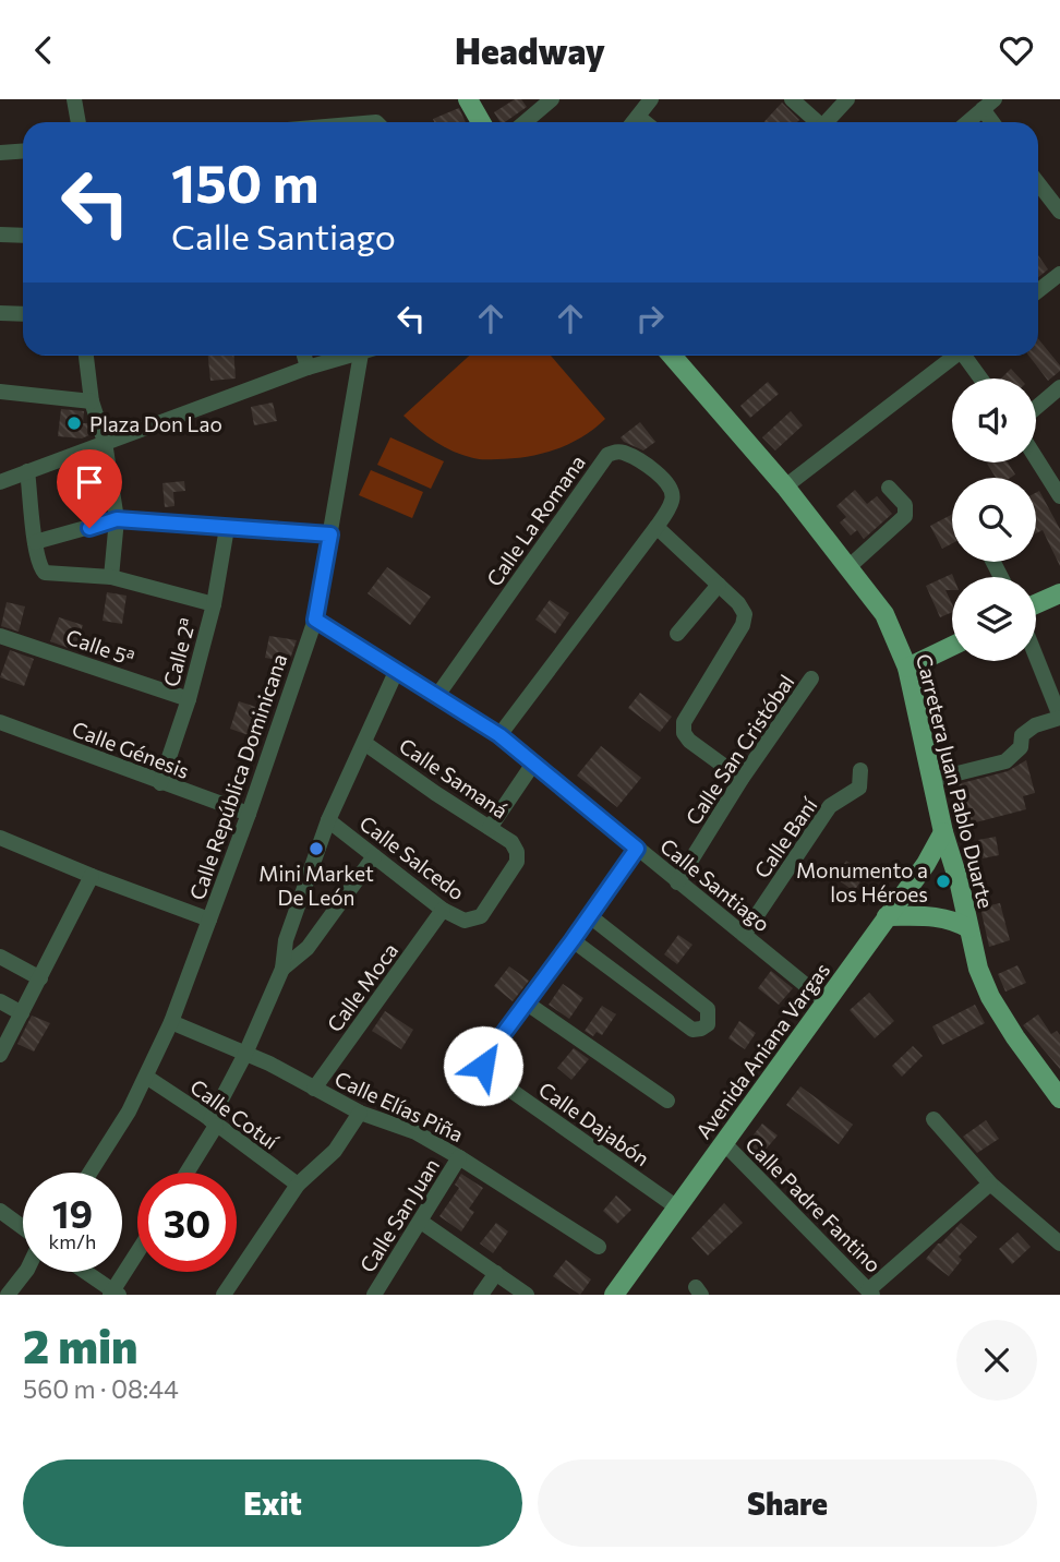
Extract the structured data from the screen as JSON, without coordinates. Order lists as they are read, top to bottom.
{
  "streets": {
    "main road": ["Carretera Juan Pablo Duarte", "Avenida Aniana Vargas"],
    "street": [
      "Calle La Romana",
      "Calle 5ª",
      "Calle 2ª",
      "Calle Génesis",
      "Calle San Cristóbal",
      "Calle República Dominicana",
      "Calle Samaná",
      "Calle Baní",
      "Calle Salcedo",
      "Calle Santiago",
      "Calle Moca",
      "Calle Elías Piña",
      "Calle Cotuí",
      "Calle Dajabón",
      "Calle Padre Fantino",
      "Calle San Juan"
    ]
  },
  "crossings": [
    ["Calle La Romana", "Calle Santiago"],
    ["Calle 5ª", "Calle 2ª"],
    ["Calle 2ª", "Calle Génesis"],
    ["Calle Génesis", "Calle República Dominicana"],
    ["Calle San Cristóbal", "Calle Santiago"],
    ["Calle República Dominicana", "Calle Santiago"],
    ["Calle República Dominicana", "Calle Elías Piña"],
    ["Calle República Dominicana", "Calle Cotuí"],
    ["Calle Samaná", "Calle Salcedo"],
    ["Carretera Juan Pablo Duarte", "Avenida Aniana Vargas"],
    ["Calle Baní", "Calle Santiago"],
    ["Calle Salcedo", "Calle Moca"],
    ["Calle Santiago", "Avenida Aniana Vargas"],
    ["Calle Santiago", "Calle Dajabón"],
    ["Calle Moca", "Calle Elías Piña"],
    ["Avenida Aniana Vargas", "Calle Dajabón"],
    ["Avenida Aniana Vargas", "Calle Padre Fantino"],
    ["Calle Elías Piña", "Calle San Juan"]
  ],
  "places": ["Plaza Don Lao", "Mini Market De León", "Monumento a los Héroes"],
  "page": {
    "header": "Headway",
    "turn": ["150 m", "Calle Santiago"],
    "speed": "19 km/h",
    "limit": "30",
    "heading": ["2 min", "560 m · 08:44"],
    "buttons": ["Exit", "Share"]
  }
}
